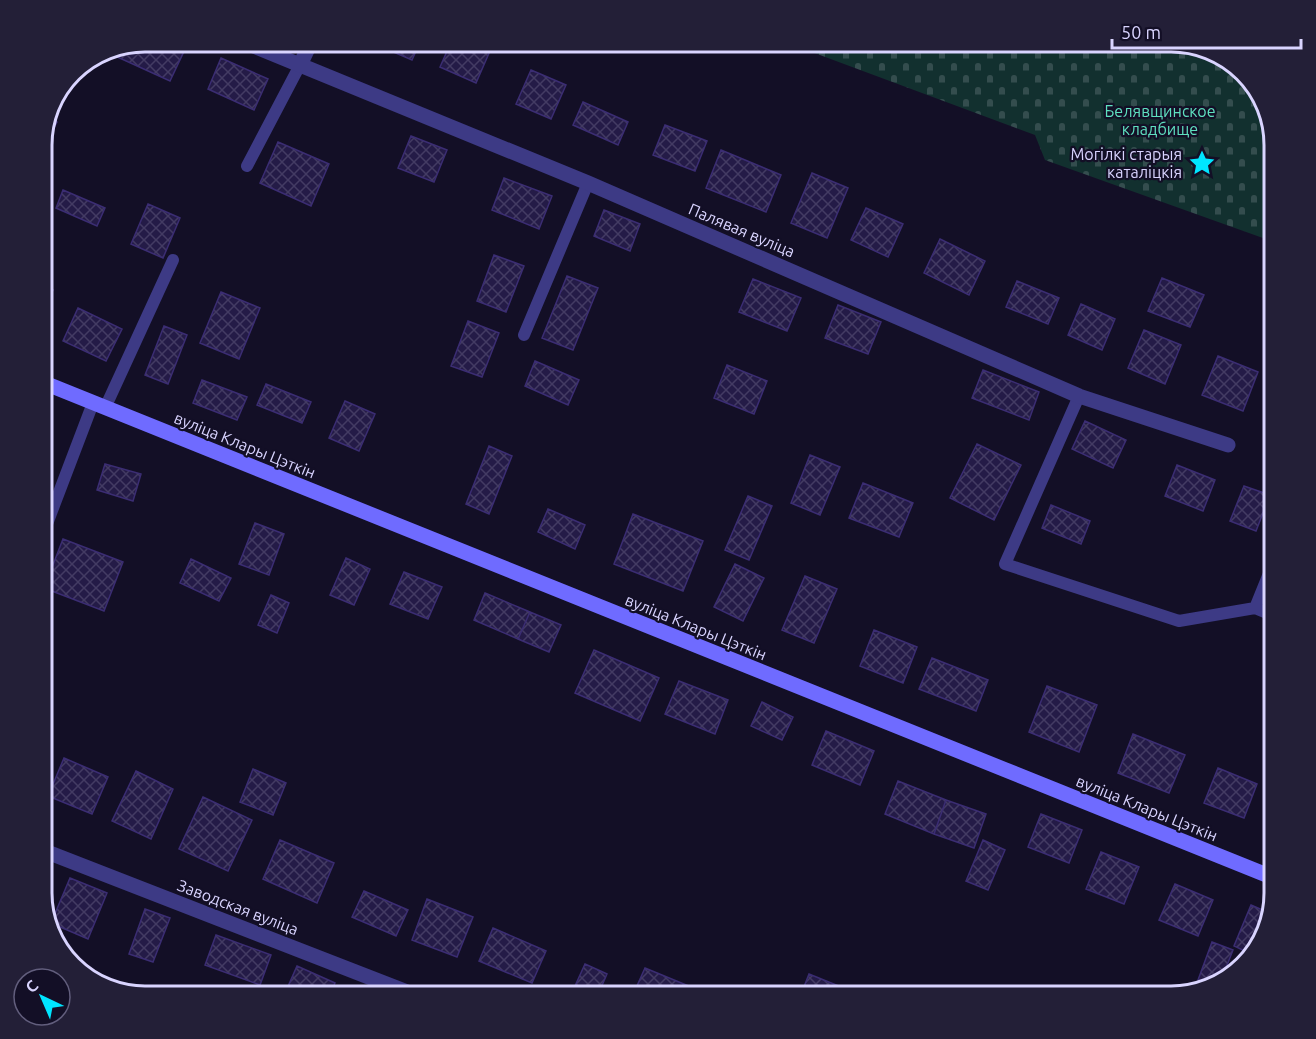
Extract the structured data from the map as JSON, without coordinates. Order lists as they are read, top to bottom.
{
  "streets": {
    "street": ["Палявая вуліца", "вуліца Клары Цэткін", "Заводская вуліца"]
  },
  "parks": ["Белявщинское кладбище"],
  "places": {
    "place": ["Могілкі старыя каталіцкія"]
  },
  "scale_bar": "50 m",
  "north": "top left"
}
